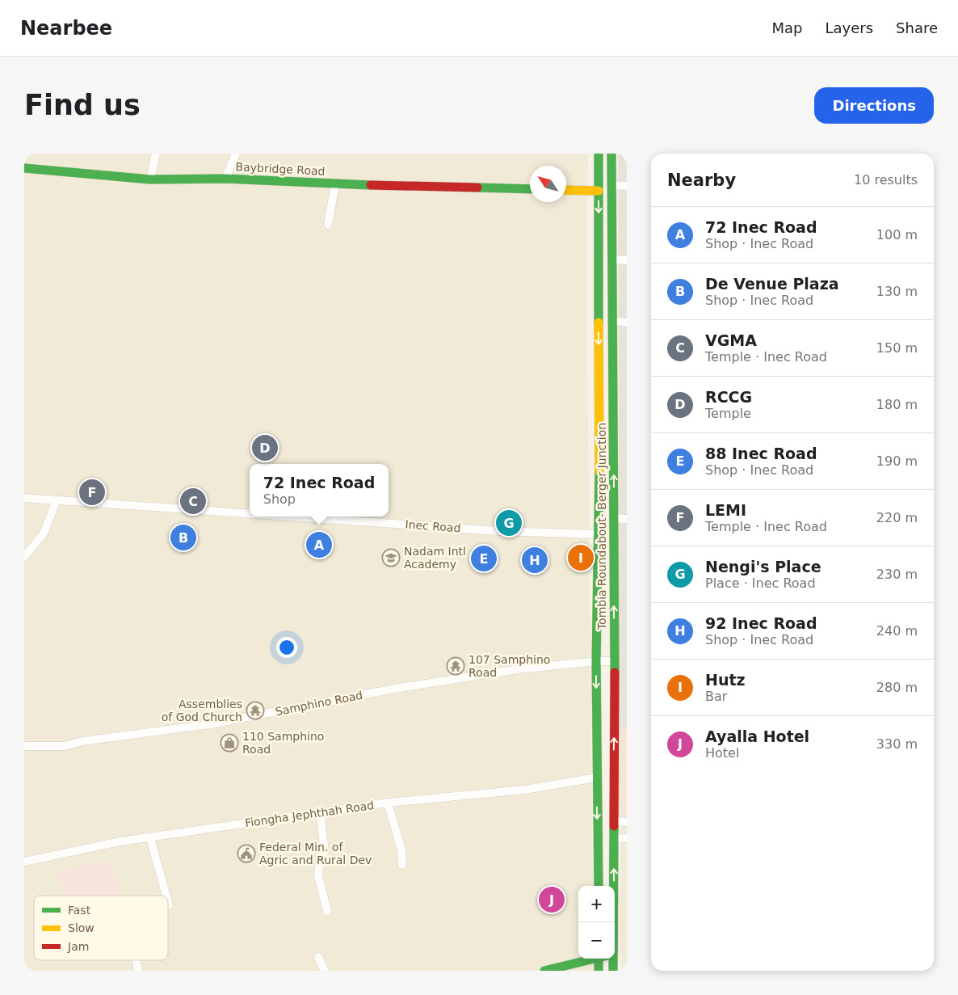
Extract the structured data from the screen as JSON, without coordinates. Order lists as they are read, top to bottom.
{
  "streets": {
    "main road": ["Baybridge Road", "Tombia Roundabout- Berger Junction"],
    "street": ["Inec Road", "Samphino Road", "Fiongha Jephthah Road"]
  },
  "crossings": [
    ["Inec Road", "Tombia Roundabout- Berger Junction"],
    ["Tombia Roundabout- Berger Junction", "Samphino Road"],
    ["Tombia Roundabout- Berger Junction", "Fiongha Jephthah Road"]
  ],
  "places": {
    "school or university": ["Nadam Intl Academy"],
    "temple": ["107 Samphino Road", "Assemblies of God Church"],
    "shop": ["110 Samphino Road"],
    "public building": ["Federal Min. of Agric and Rural Dev"]
  },
  "legend": ["Fast", "Slow", "Jam"],
  "north": "top left",
  "page": {
    "header": "Nearbee",
    "nav": ["Map", "Layers", "Share"],
    "buttons": "Directions",
    "title": "Find us",
    "heading": ["Nearby", "10 results"],
    "list": [
      {
        "mark": "A",
        "name": "72 Inec Road",
        "note": "Shop · Inec Road",
        "value": "100 m"
      },
      {
        "mark": "B",
        "name": "De Venue Plaza",
        "note": "Shop · Inec Road",
        "value": "130 m"
      },
      {
        "mark": "C",
        "name": "VGMA",
        "note": "Temple · Inec Road",
        "value": "150 m"
      },
      {
        "mark": "D",
        "name": "RCCG",
        "note": "Temple",
        "value": "180 m"
      },
      {
        "mark": "E",
        "name": "88 Inec Road",
        "note": "Shop · Inec Road",
        "value": "190 m"
      },
      {
        "mark": "F",
        "name": "LEMI",
        "note": "Temple · Inec Road",
        "value": "220 m"
      },
      {
        "mark": "G",
        "name": "Nengi's Place",
        "note": "Place · Inec Road",
        "value": "230 m"
      },
      {
        "mark": "H",
        "name": "92 Inec Road",
        "note": "Shop · Inec Road",
        "value": "240 m"
      },
      {
        "mark": "I",
        "name": "Hutz",
        "note": "Bar",
        "value": "280 m"
      },
      {
        "mark": "J",
        "name": "Ayalla Hotel",
        "note": "Hotel",
        "value": "330 m"
      }
    ],
    "pins": [
      "D",
      "F",
      "C",
      "G",
      "B",
      "A",
      "I",
      "E",
      "H",
      "J"
    ],
    "popup": ["72 Inec Road", "Shop"],
    "map_buttons": ["+", "−"]
  }
}
